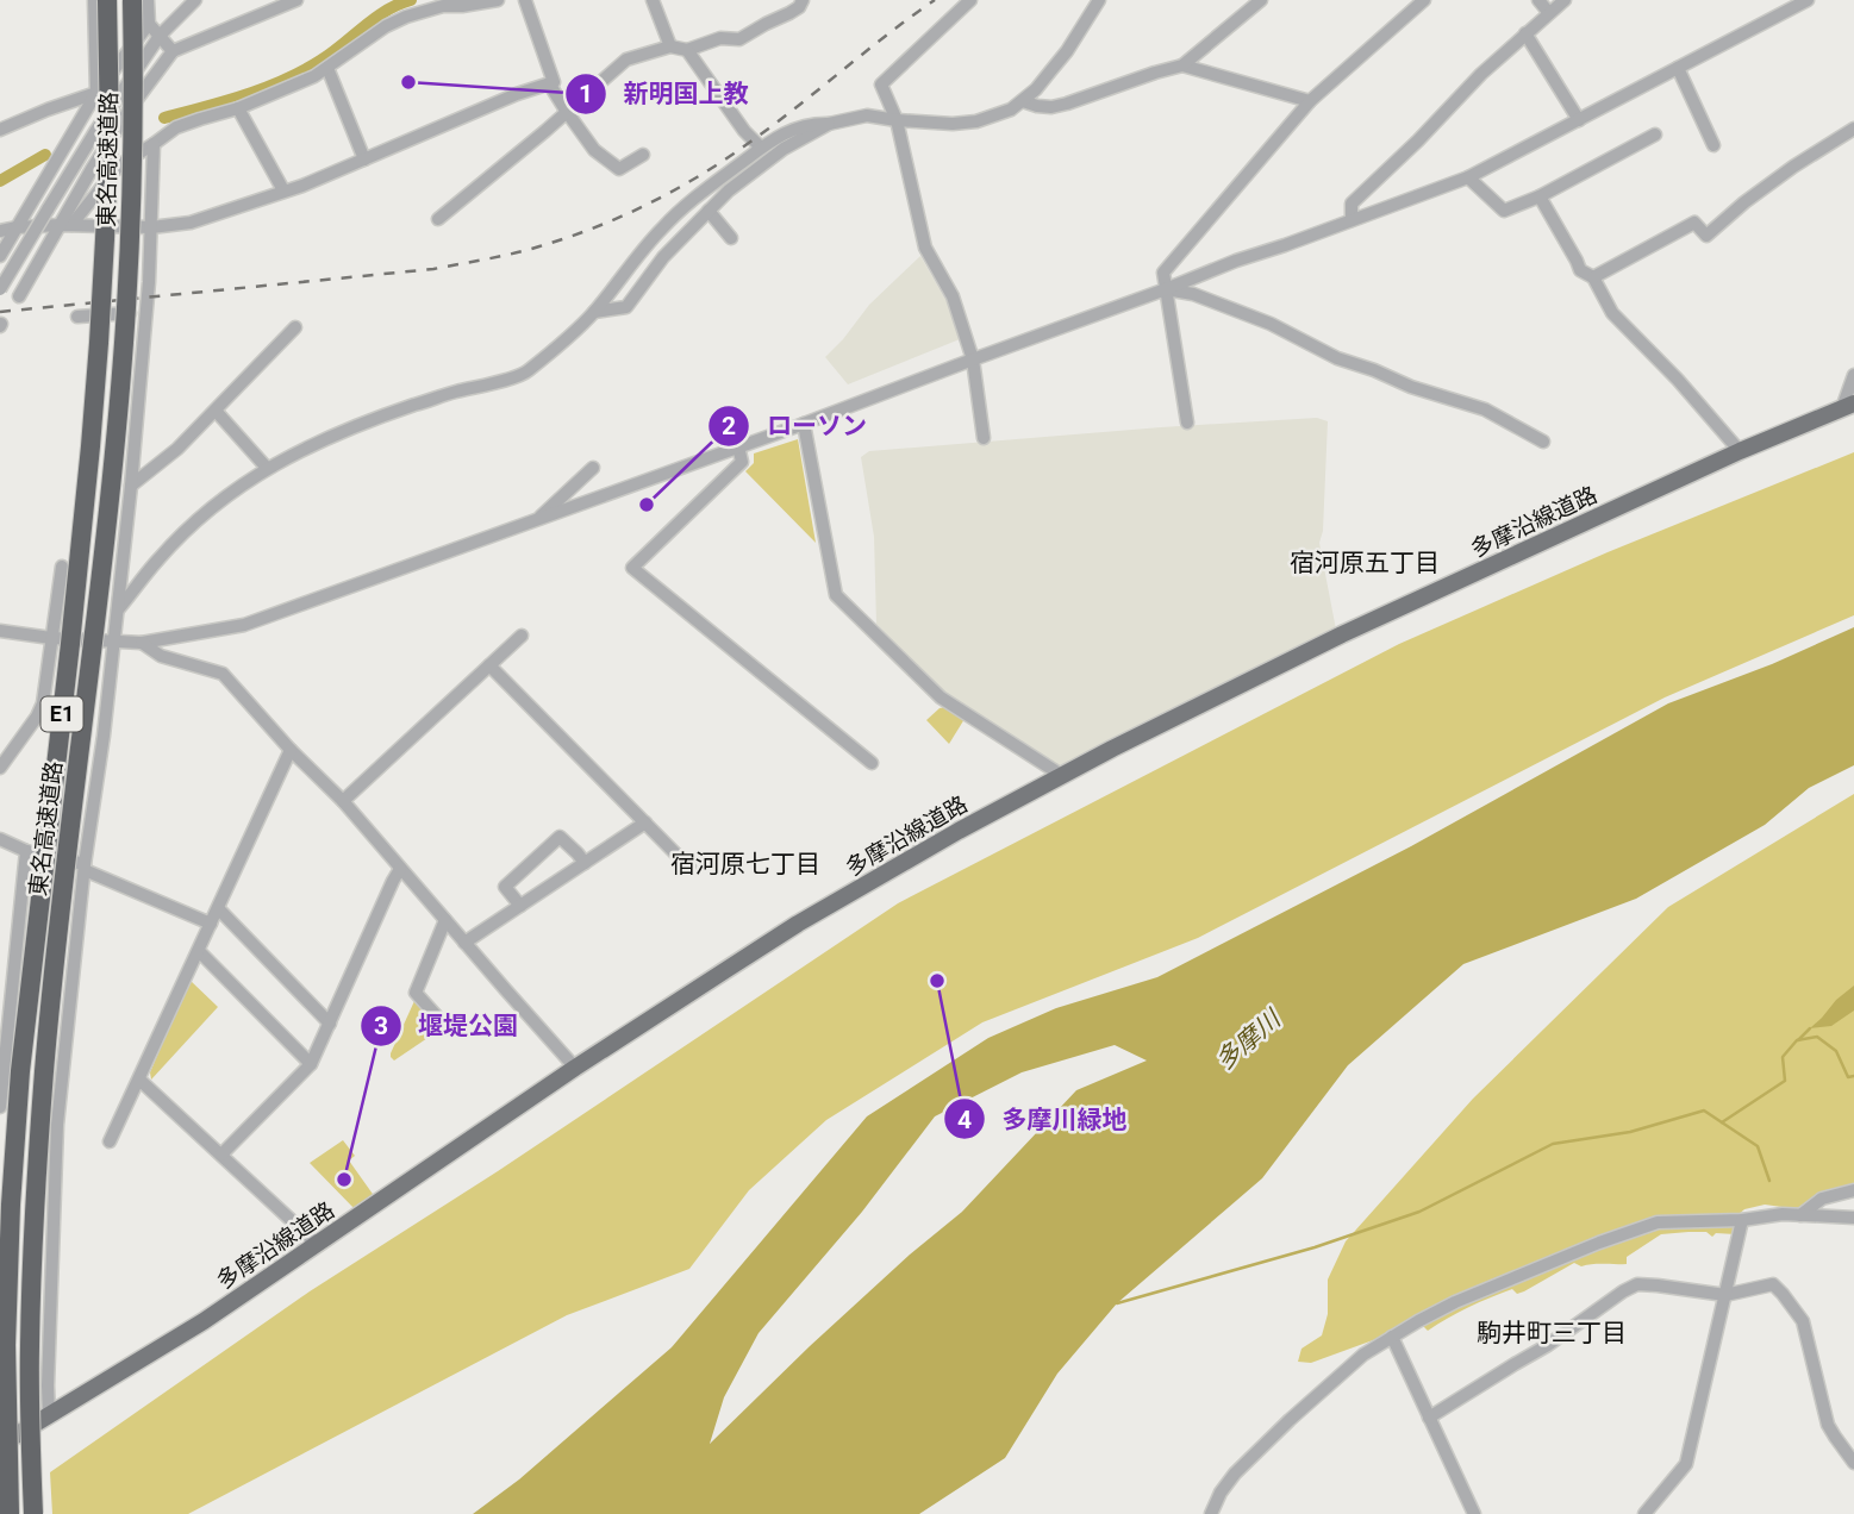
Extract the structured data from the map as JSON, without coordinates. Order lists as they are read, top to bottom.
{
  "streets": {
    "highway": ["東名高速道路", "E1"],
    "main road": ["多摩沿線道路"]
  },
  "districts": ["宿河原五丁目", "宿河原七丁目", "駒井町三丁目"],
  "water": ["多摩川"],
  "places": [
    "新明国上教",
    "ローソン",
    "多摩川緑地",
    "堰堤公園"
  ]
}
